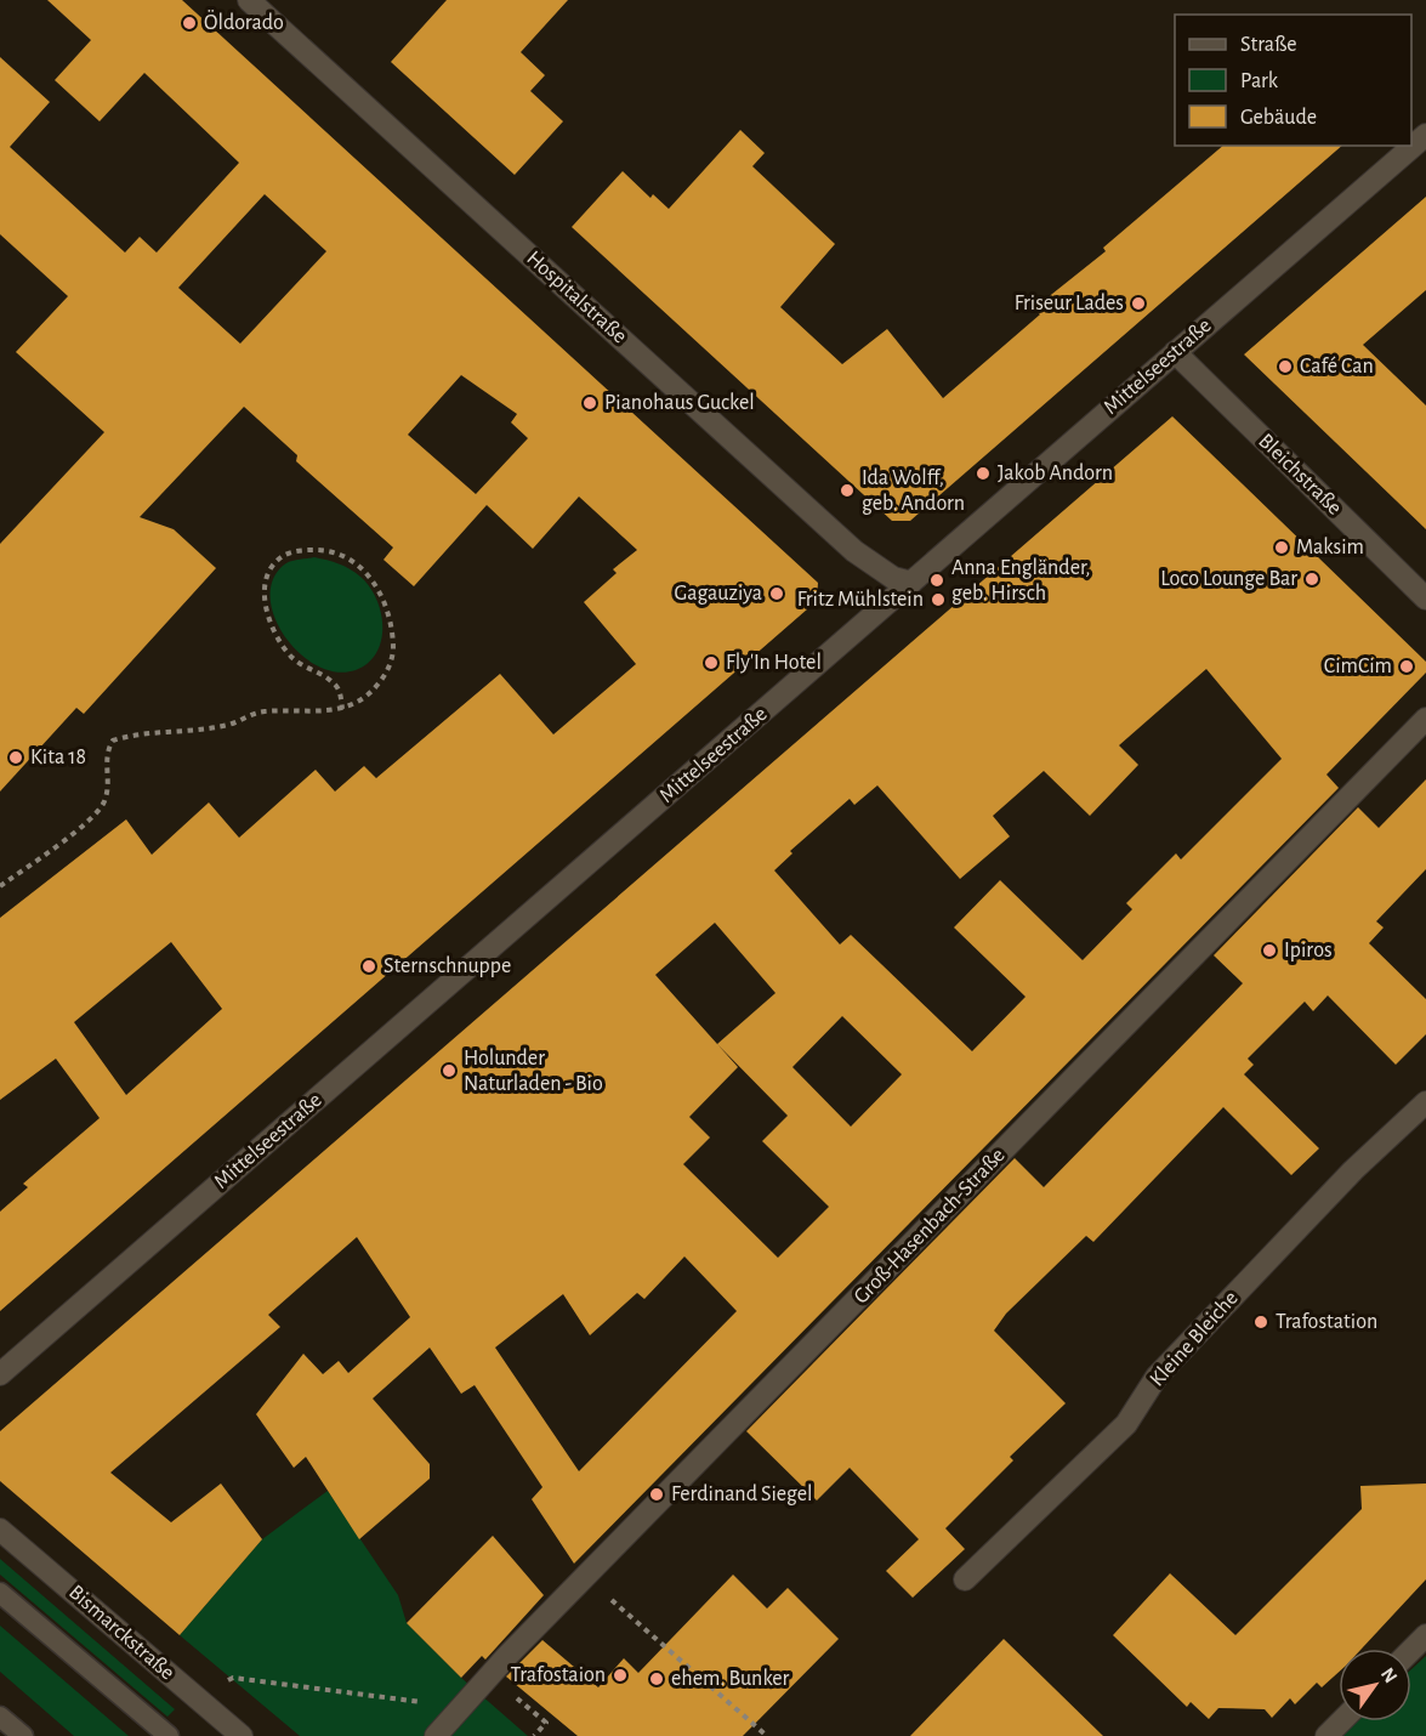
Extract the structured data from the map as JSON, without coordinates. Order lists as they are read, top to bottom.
{
  "streets": {
    "street": [
      "Hospitalstraße",
      "Mittelseestraße",
      "Bleichstraße",
      "Groß-Hasenbach-Straße",
      "Kleine Bleiche",
      "Bismarckstraße"
    ]
  },
  "crossings": [
    ["Hospitalstraße", "Mittelseestraße"],
    ["Mittelseestraße", "Bleichstraße"]
  ],
  "places": [
    "Öldorado",
    "Friseur Lades",
    "Café Can",
    "Pianohaus Guckel",
    "Jakob Andorn",
    "Ida Wolff, geb. Andorn",
    "Maksim",
    "Loco Lounge Bar",
    "Anna Engländer, geb. Hirsch",
    "Gagauziya",
    "Fritz Mühlstein",
    "Fly'In Hotel",
    "CimCim",
    "Kita 18",
    "Ipiros",
    "Sternschnuppe",
    "Holunder Naturladen - Bio",
    "Trafostation",
    "Ferdinand Siegel",
    "Trafostaion",
    "ehem. Bunker"
  ],
  "legend": ["Straße", "Park", "Gebäude"],
  "north": "top right"
}
